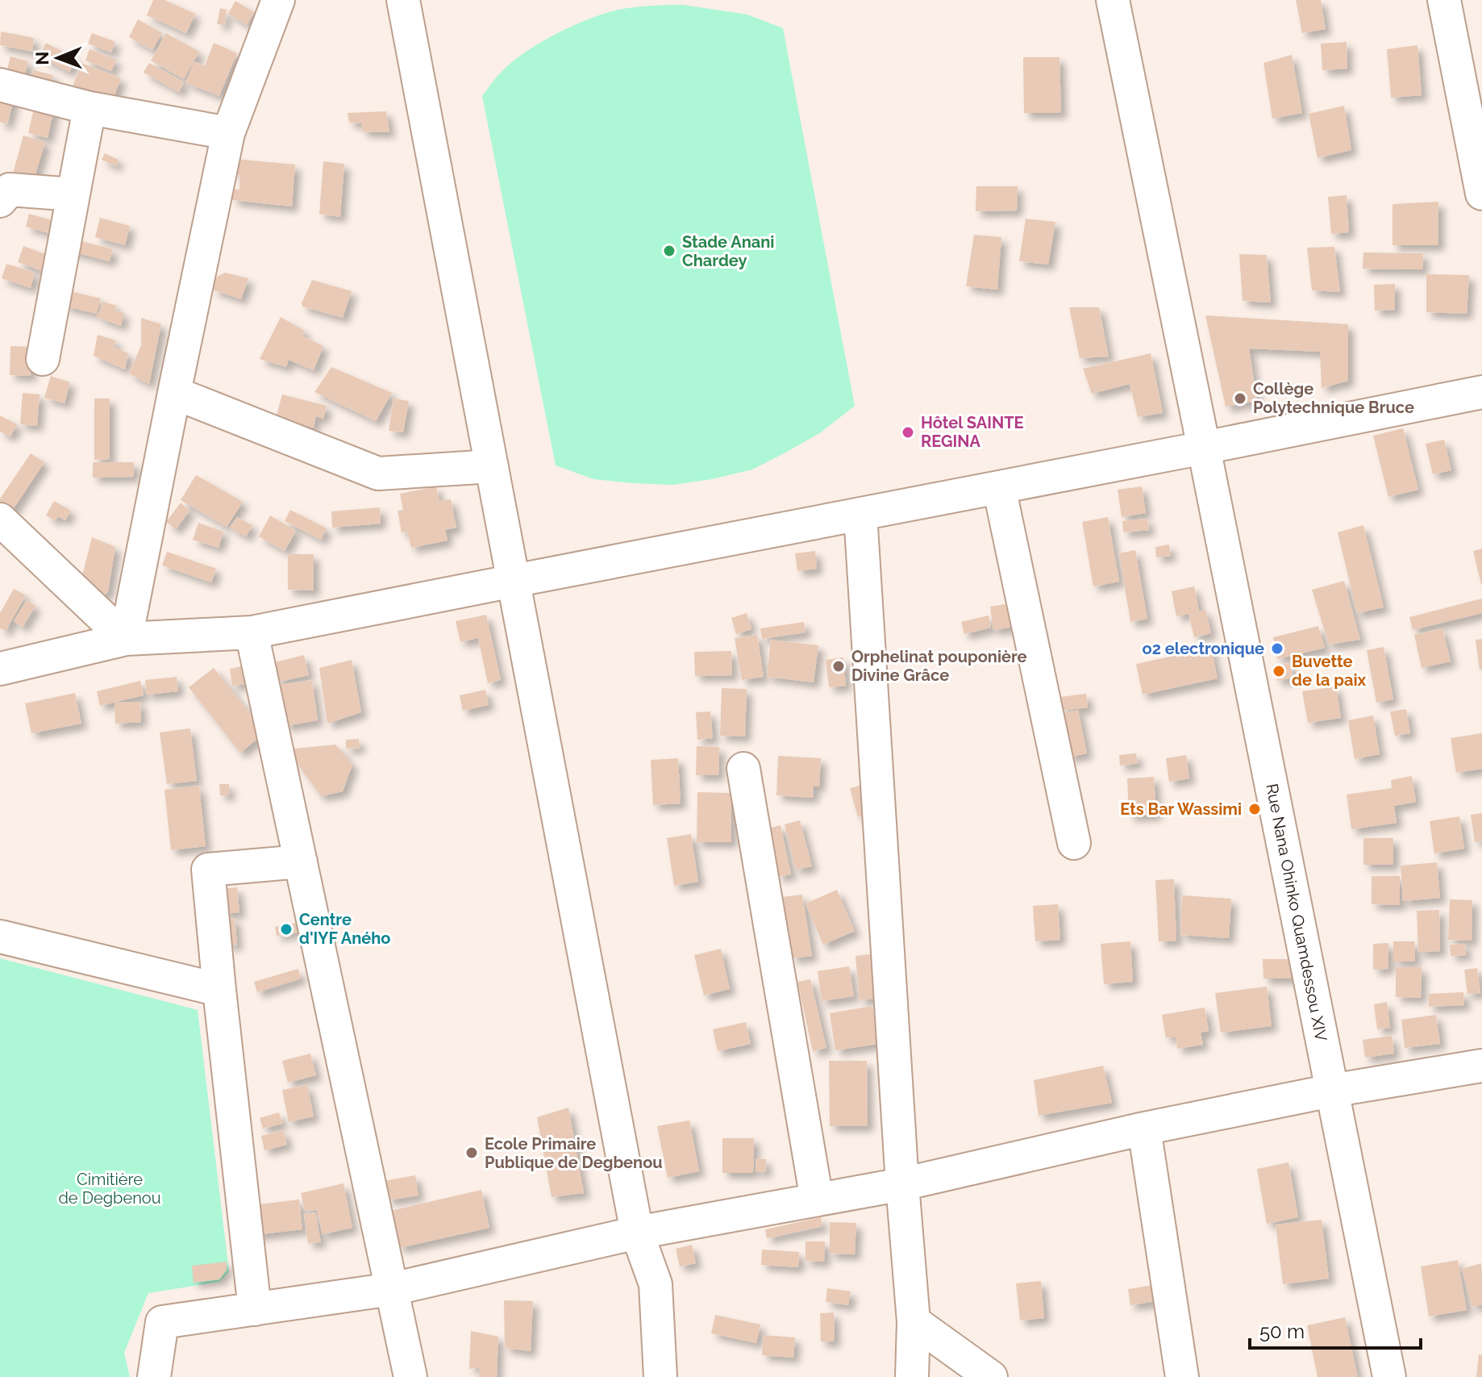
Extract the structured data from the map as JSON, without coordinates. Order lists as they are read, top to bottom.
{
  "streets": {
    "street": ["Rue Nana Ohinko Quamdessou XIV"]
  },
  "parks": ["Cimitière de Degbenou"],
  "places": [
    "Stade Anani Chardey",
    "Collège Polytechnique Bruce",
    "Hôtel SAINTE REGINA",
    "o2 electronique",
    "Orphelinat pouponière Divine Grâce",
    "Buvette de la paix",
    "Ets Bar Wassimi",
    "Centre d'IYF Aného",
    "Ecole Primaire Publique de Degbenou"
  ],
  "scale_bar": "50 m",
  "north": "left"
}
